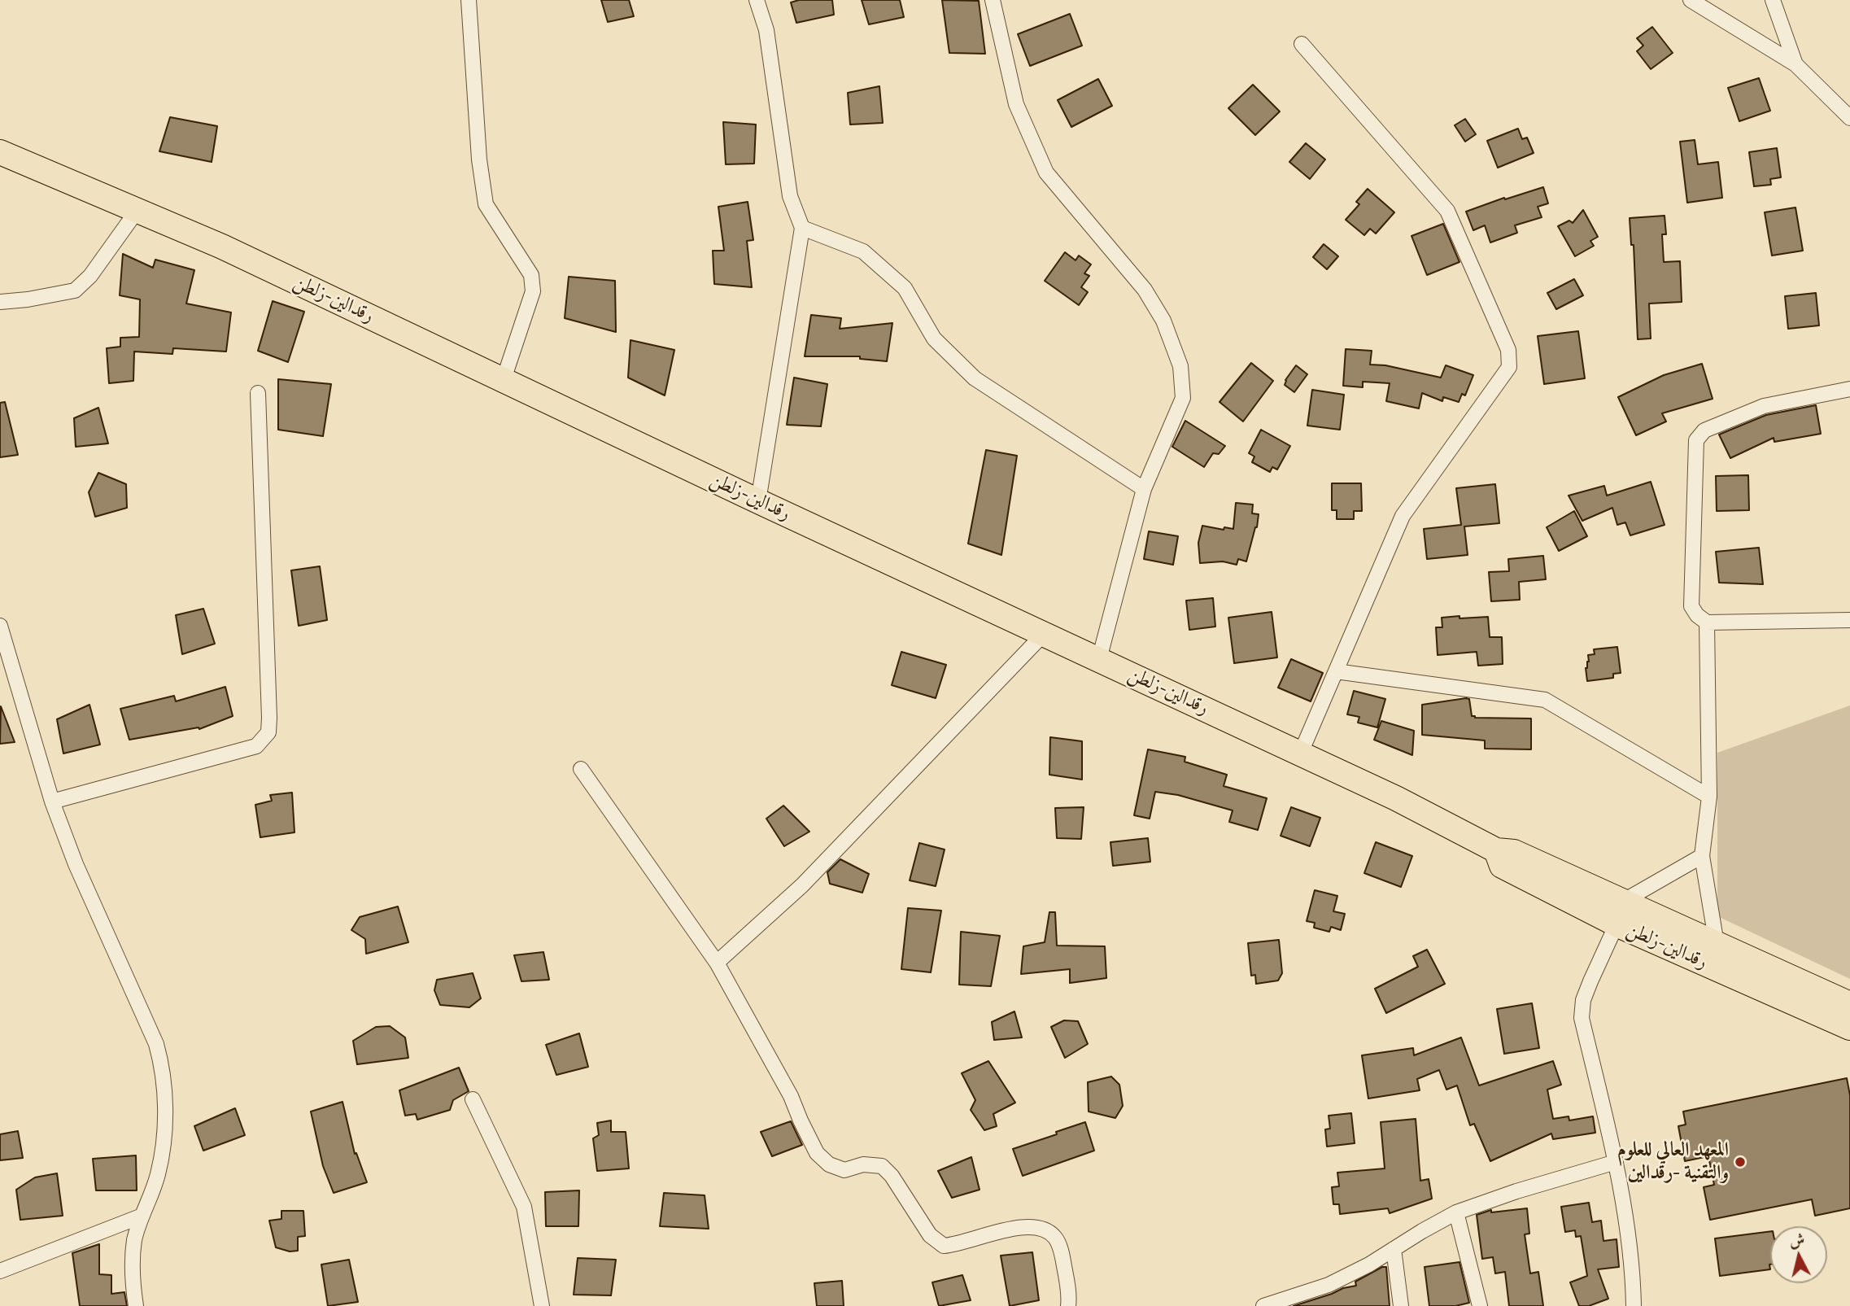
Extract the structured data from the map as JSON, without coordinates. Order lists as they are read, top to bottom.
{
  "streets": {
    "main road": ["رقدالين-زلطن"]
  },
  "places": ["المعهد العالي للعلوم والتقنية -رقدالين"],
  "north": "top"
}
